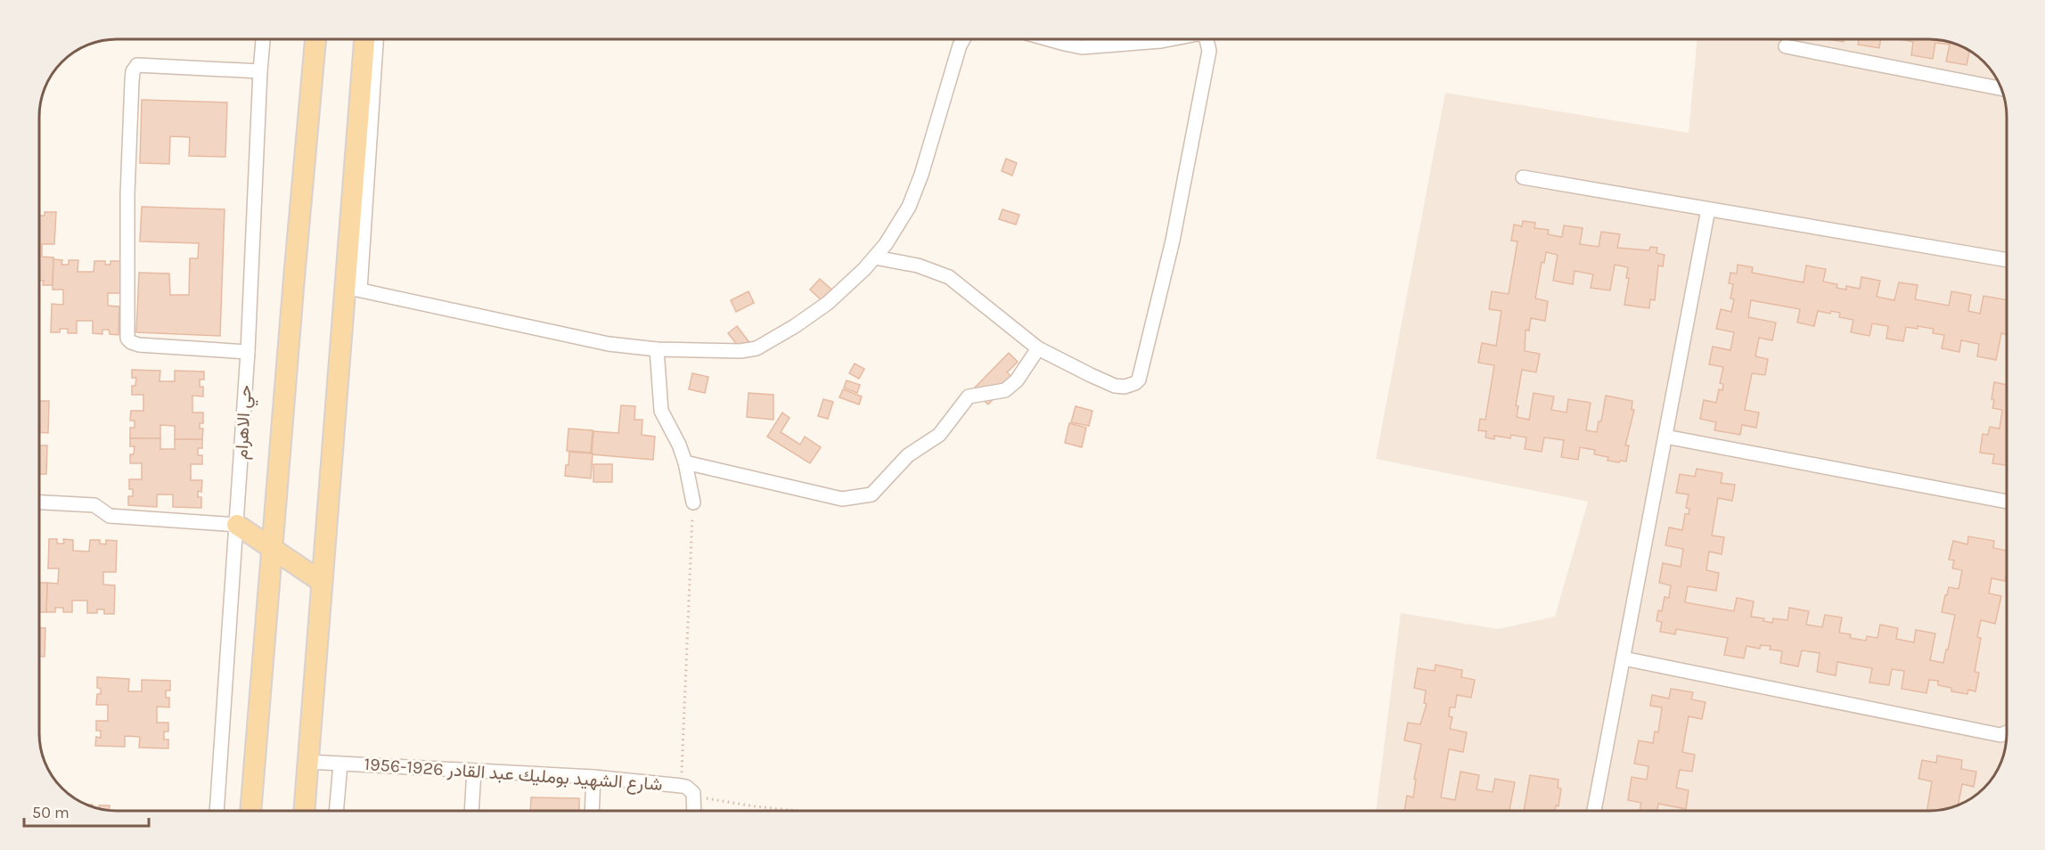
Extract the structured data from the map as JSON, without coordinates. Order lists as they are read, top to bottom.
{
  "streets": {
    "street": ["حي الاهرام", "شارع الشهيد بومليك عبد القادر 1926-1956"]
  },
  "scale_bar": "50 m"
}
